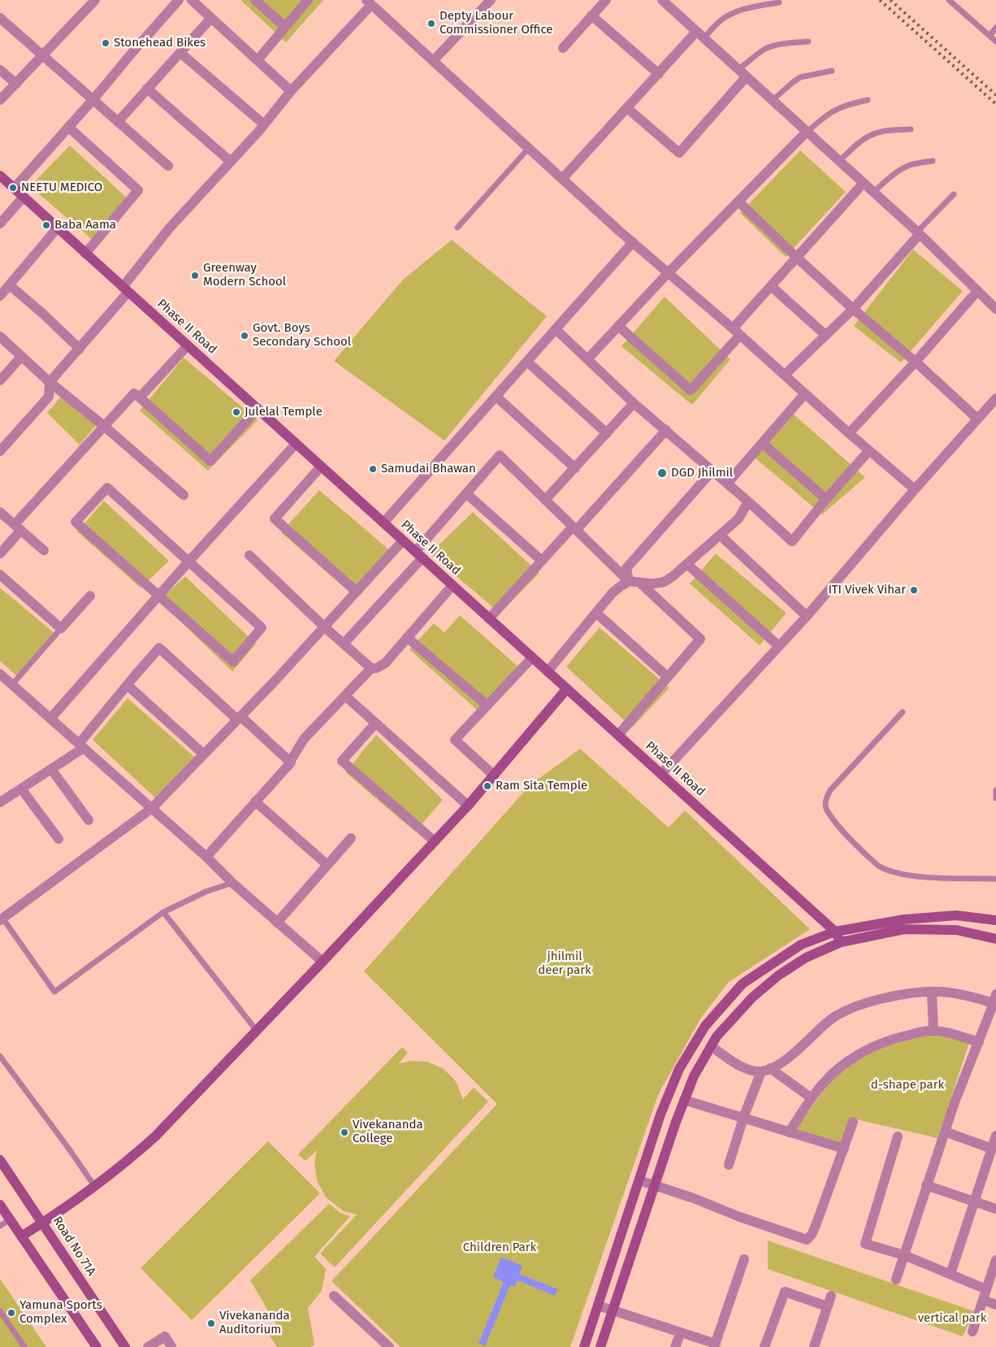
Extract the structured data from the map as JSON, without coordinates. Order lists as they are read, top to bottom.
{
  "streets": {
    "street": ["Phase II Road", "Road No 71A"]
  },
  "parks": [
    "jhilmil deer park",
    "d-shape park",
    "Children Park",
    "vertical park"
  ],
  "places": [
    "Depty Labour Commissioner Office",
    "Stonehead Bikes",
    "NEETU MEDICO",
    "Baba Aama",
    "Greenway Modern School",
    "Govt. Boys Secondary School",
    "Julelal Temple",
    "Samudai Bhawan",
    "DGD Jhilmil",
    "ITI Vivek Vihar",
    "Ram Sita Temple",
    "Vivekananda College",
    "Yamuna Sports Complex",
    "Vivekananda Auditorium"
  ]
}
